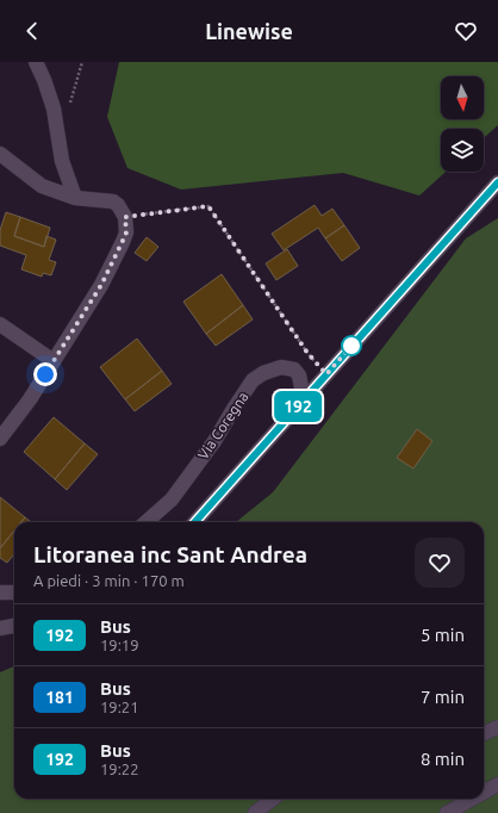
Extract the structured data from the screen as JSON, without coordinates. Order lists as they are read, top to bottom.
{
  "streets": {
    "street": ["Via Coregna"]
  },
  "lines": ["bus line 192"],
  "north": "bottom",
  "page": {
    "header": "Linewise",
    "on_map": "192",
    "heading": ["Litoranea inc Sant Andrea", "A piedi · 3 min · 170 m"],
    "list": [
      {
        "mark": "192",
        "name": "Bus",
        "note": "19:19",
        "value": "5 min"
      },
      {
        "mark": "181",
        "name": "Bus",
        "note": "19:21",
        "value": "7 min"
      },
      {
        "mark": "192",
        "name": "Bus",
        "note": "19:22",
        "value": "8 min"
      }
    ]
  }
}
